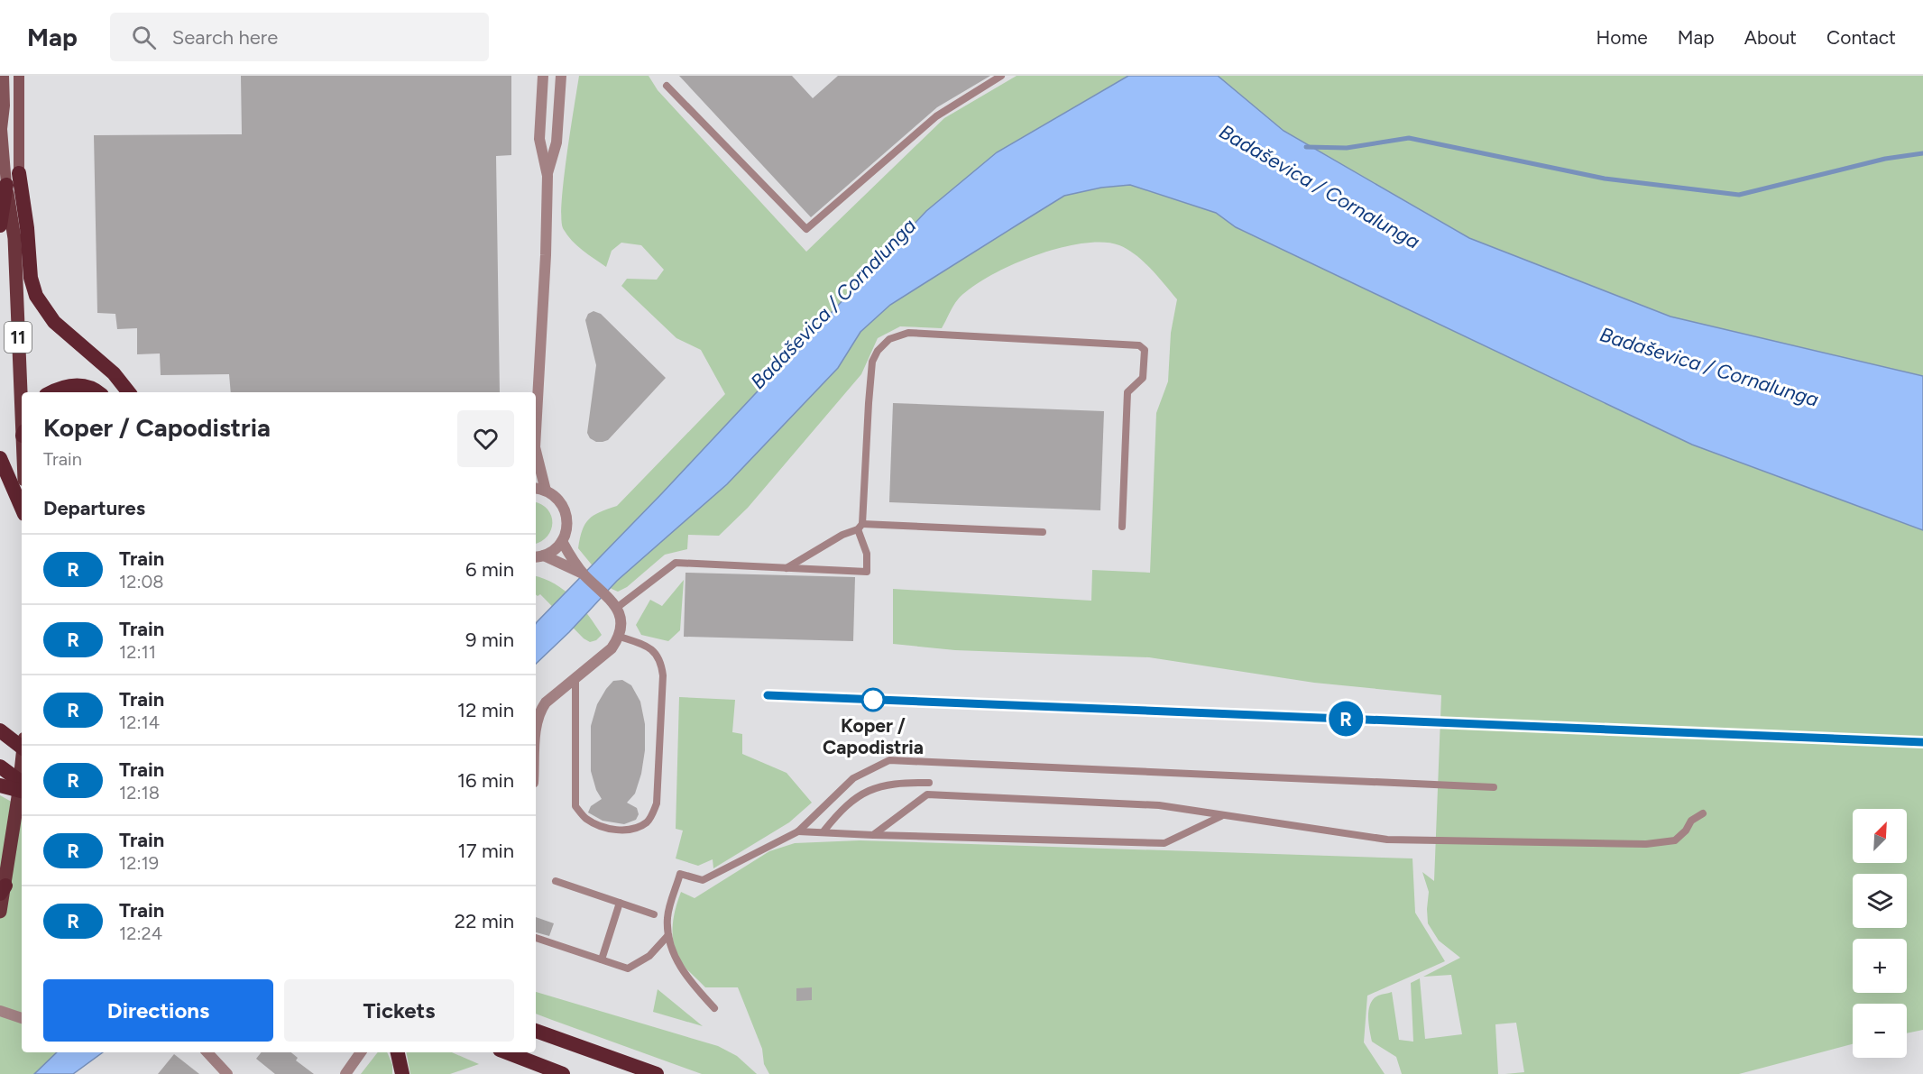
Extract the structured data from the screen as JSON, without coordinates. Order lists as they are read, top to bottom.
{
  "streets": {
    "main road": ["11"]
  },
  "water": ["Badaševica / Cornalunga"],
  "places": ["Koper / Capodistria"],
  "north": "top right",
  "page": {
    "header": "Map",
    "search": "Search here",
    "nav": [
      "Home",
      "Map",
      "About",
      "Contact"
    ],
    "on_map": "R",
    "heading": [
      ["Koper / Capodistria", "Train"],
      "Departures"
    ],
    "list": [
      {
        "mark": "R",
        "name": "Train",
        "note": "12:08",
        "value": "6 min"
      },
      {
        "mark": "R",
        "name": "Train",
        "note": "12:11",
        "value": "9 min"
      },
      {
        "mark": "R",
        "name": "Train",
        "note": "12:14",
        "value": "12 min"
      },
      {
        "mark": "R",
        "name": "Train",
        "note": "12:18",
        "value": "16 min"
      },
      {
        "mark": "R",
        "name": "Train",
        "note": "12:19",
        "value": "17 min"
      },
      {
        "mark": "R",
        "name": "Train",
        "note": "12:24",
        "value": "22 min"
      }
    ],
    "map_buttons": ["+", "−"],
    "buttons": ["Directions", "Tickets"]
  }
}
